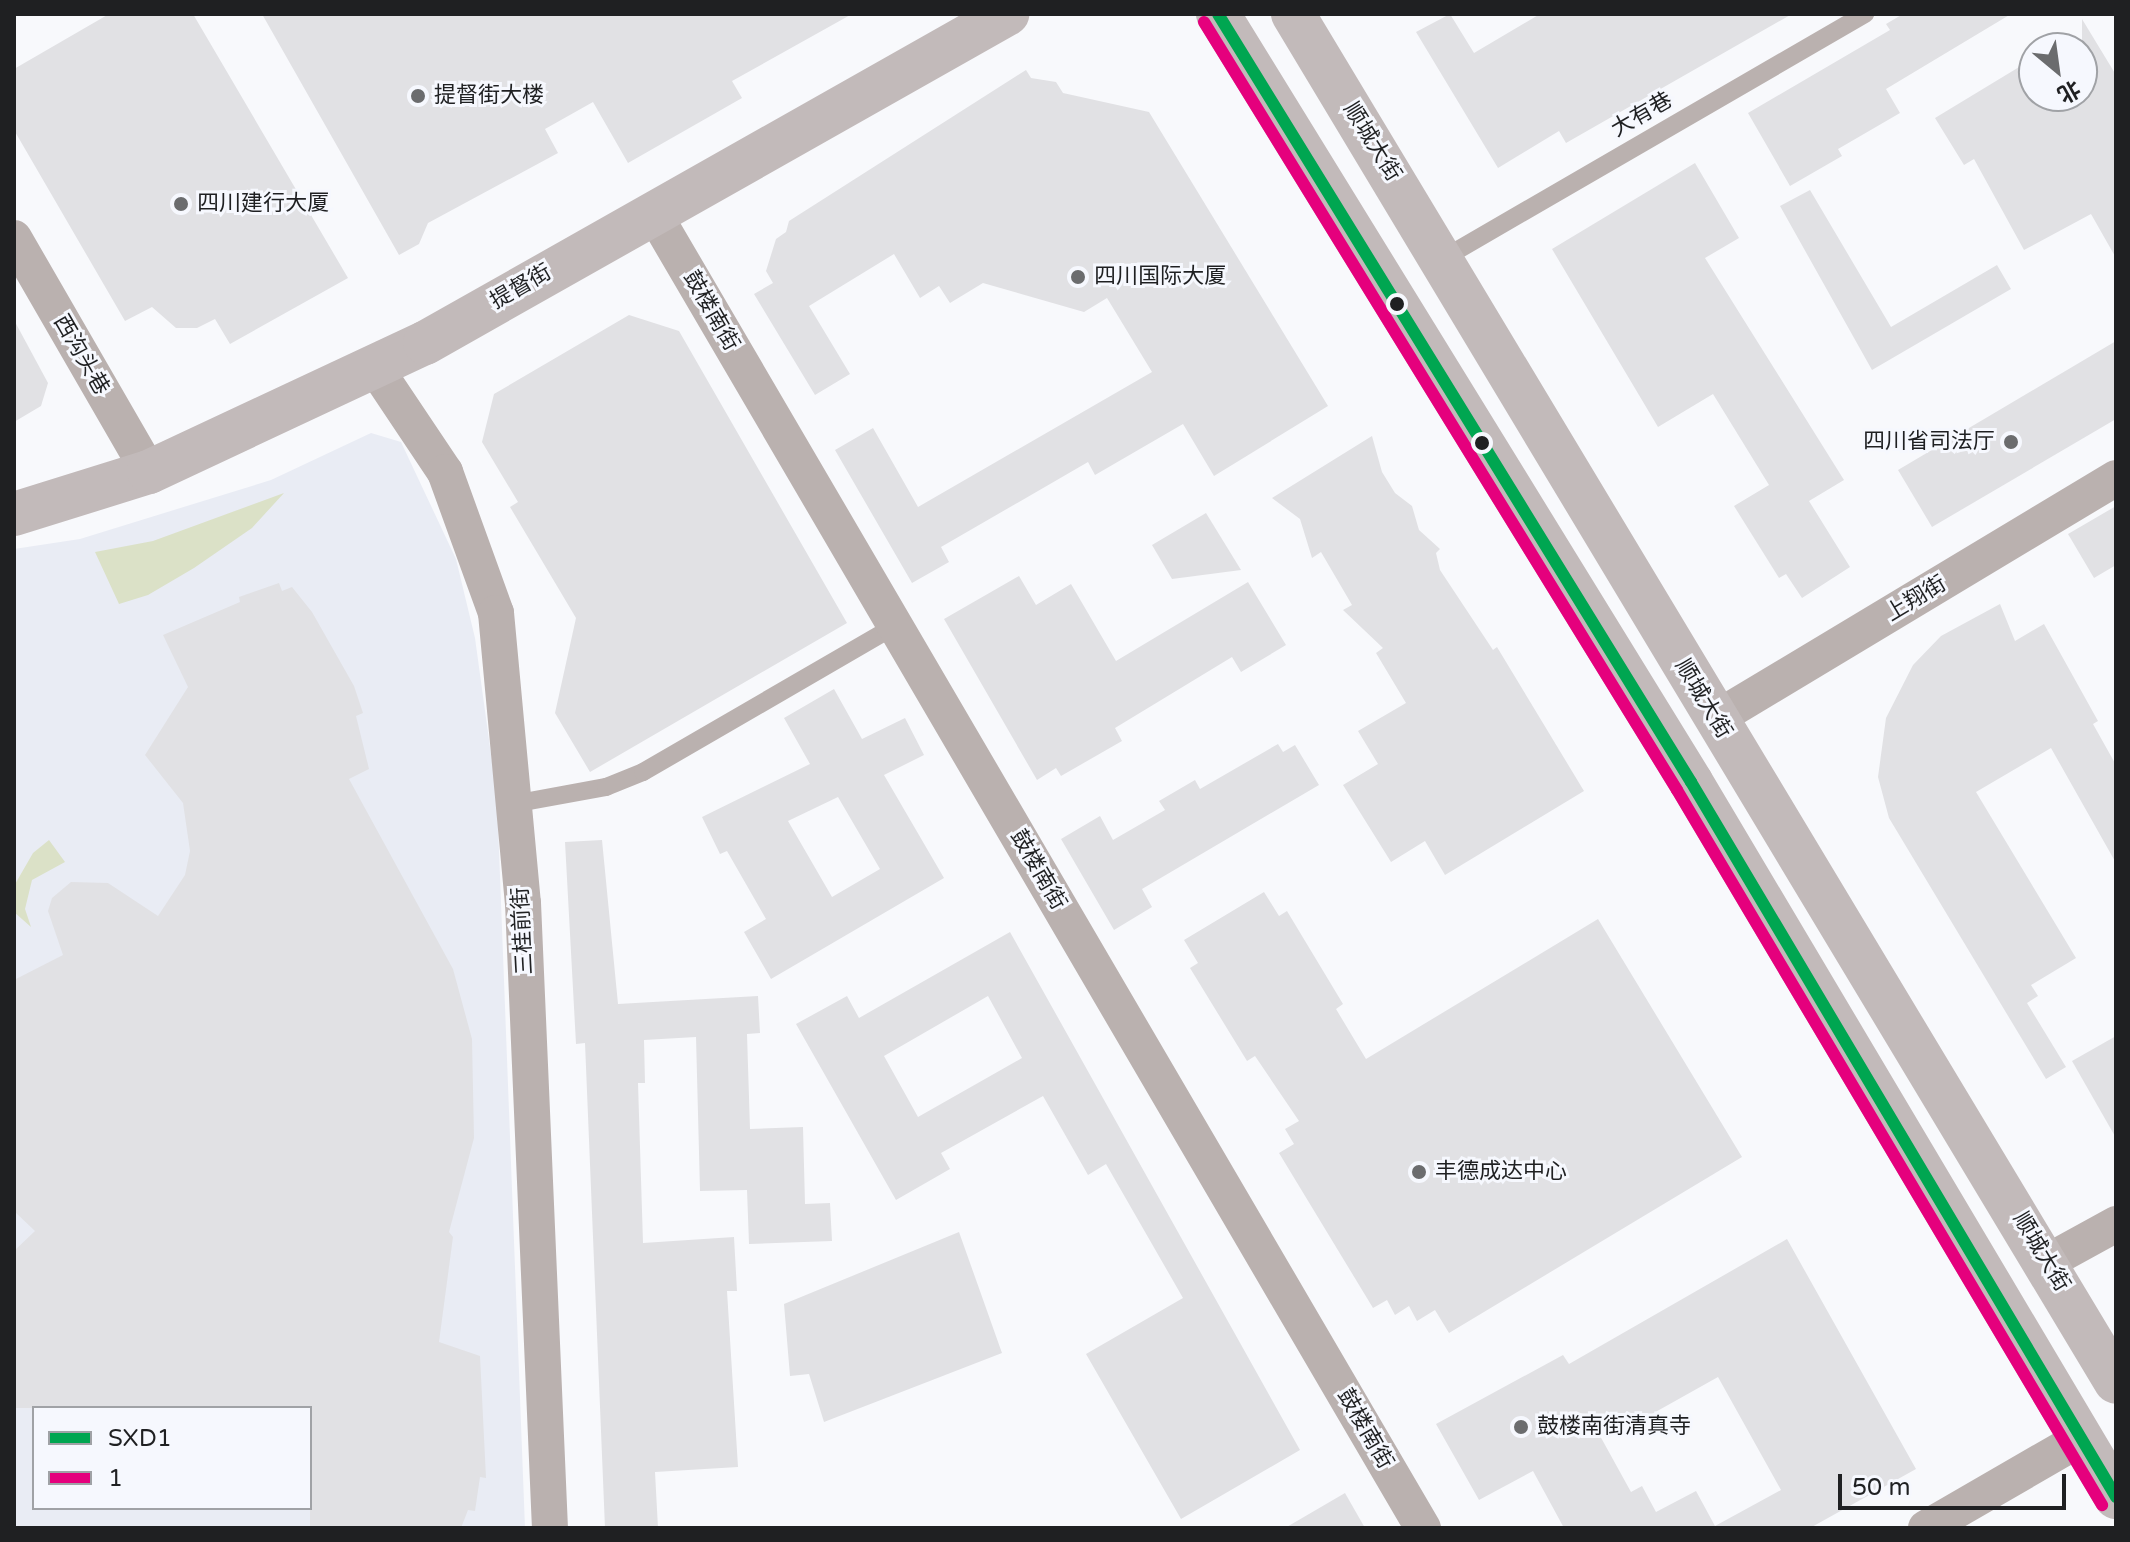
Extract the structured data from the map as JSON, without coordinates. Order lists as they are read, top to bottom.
{
  "streets": {
    "main road": ["顺城大街", "提督街"],
    "street": [
      "鼓楼南街",
      "西沟头巷",
      "上翔街",
      "三桂前街"
    ],
    "lane": ["大有巷"]
  },
  "crossings": [
    ["大有巷", "顺城大街"],
    ["顺城大街", "上翔街"],
    ["提督街", "鼓楼南街"],
    ["提督街", "西沟头巷"],
    ["提督街", "三桂前街"]
  ],
  "places": [
    "提督街大楼",
    "四川建行大厦",
    "四川国际大厦",
    "四川省司法厅",
    "丰德成达中心",
    "鼓楼南街清真寺"
  ],
  "lines": ["transit line SXD1", "transit line 1"],
  "legend": ["SXD1", "1"],
  "scale_bar": "50 m",
  "north": "bottom right"
}
